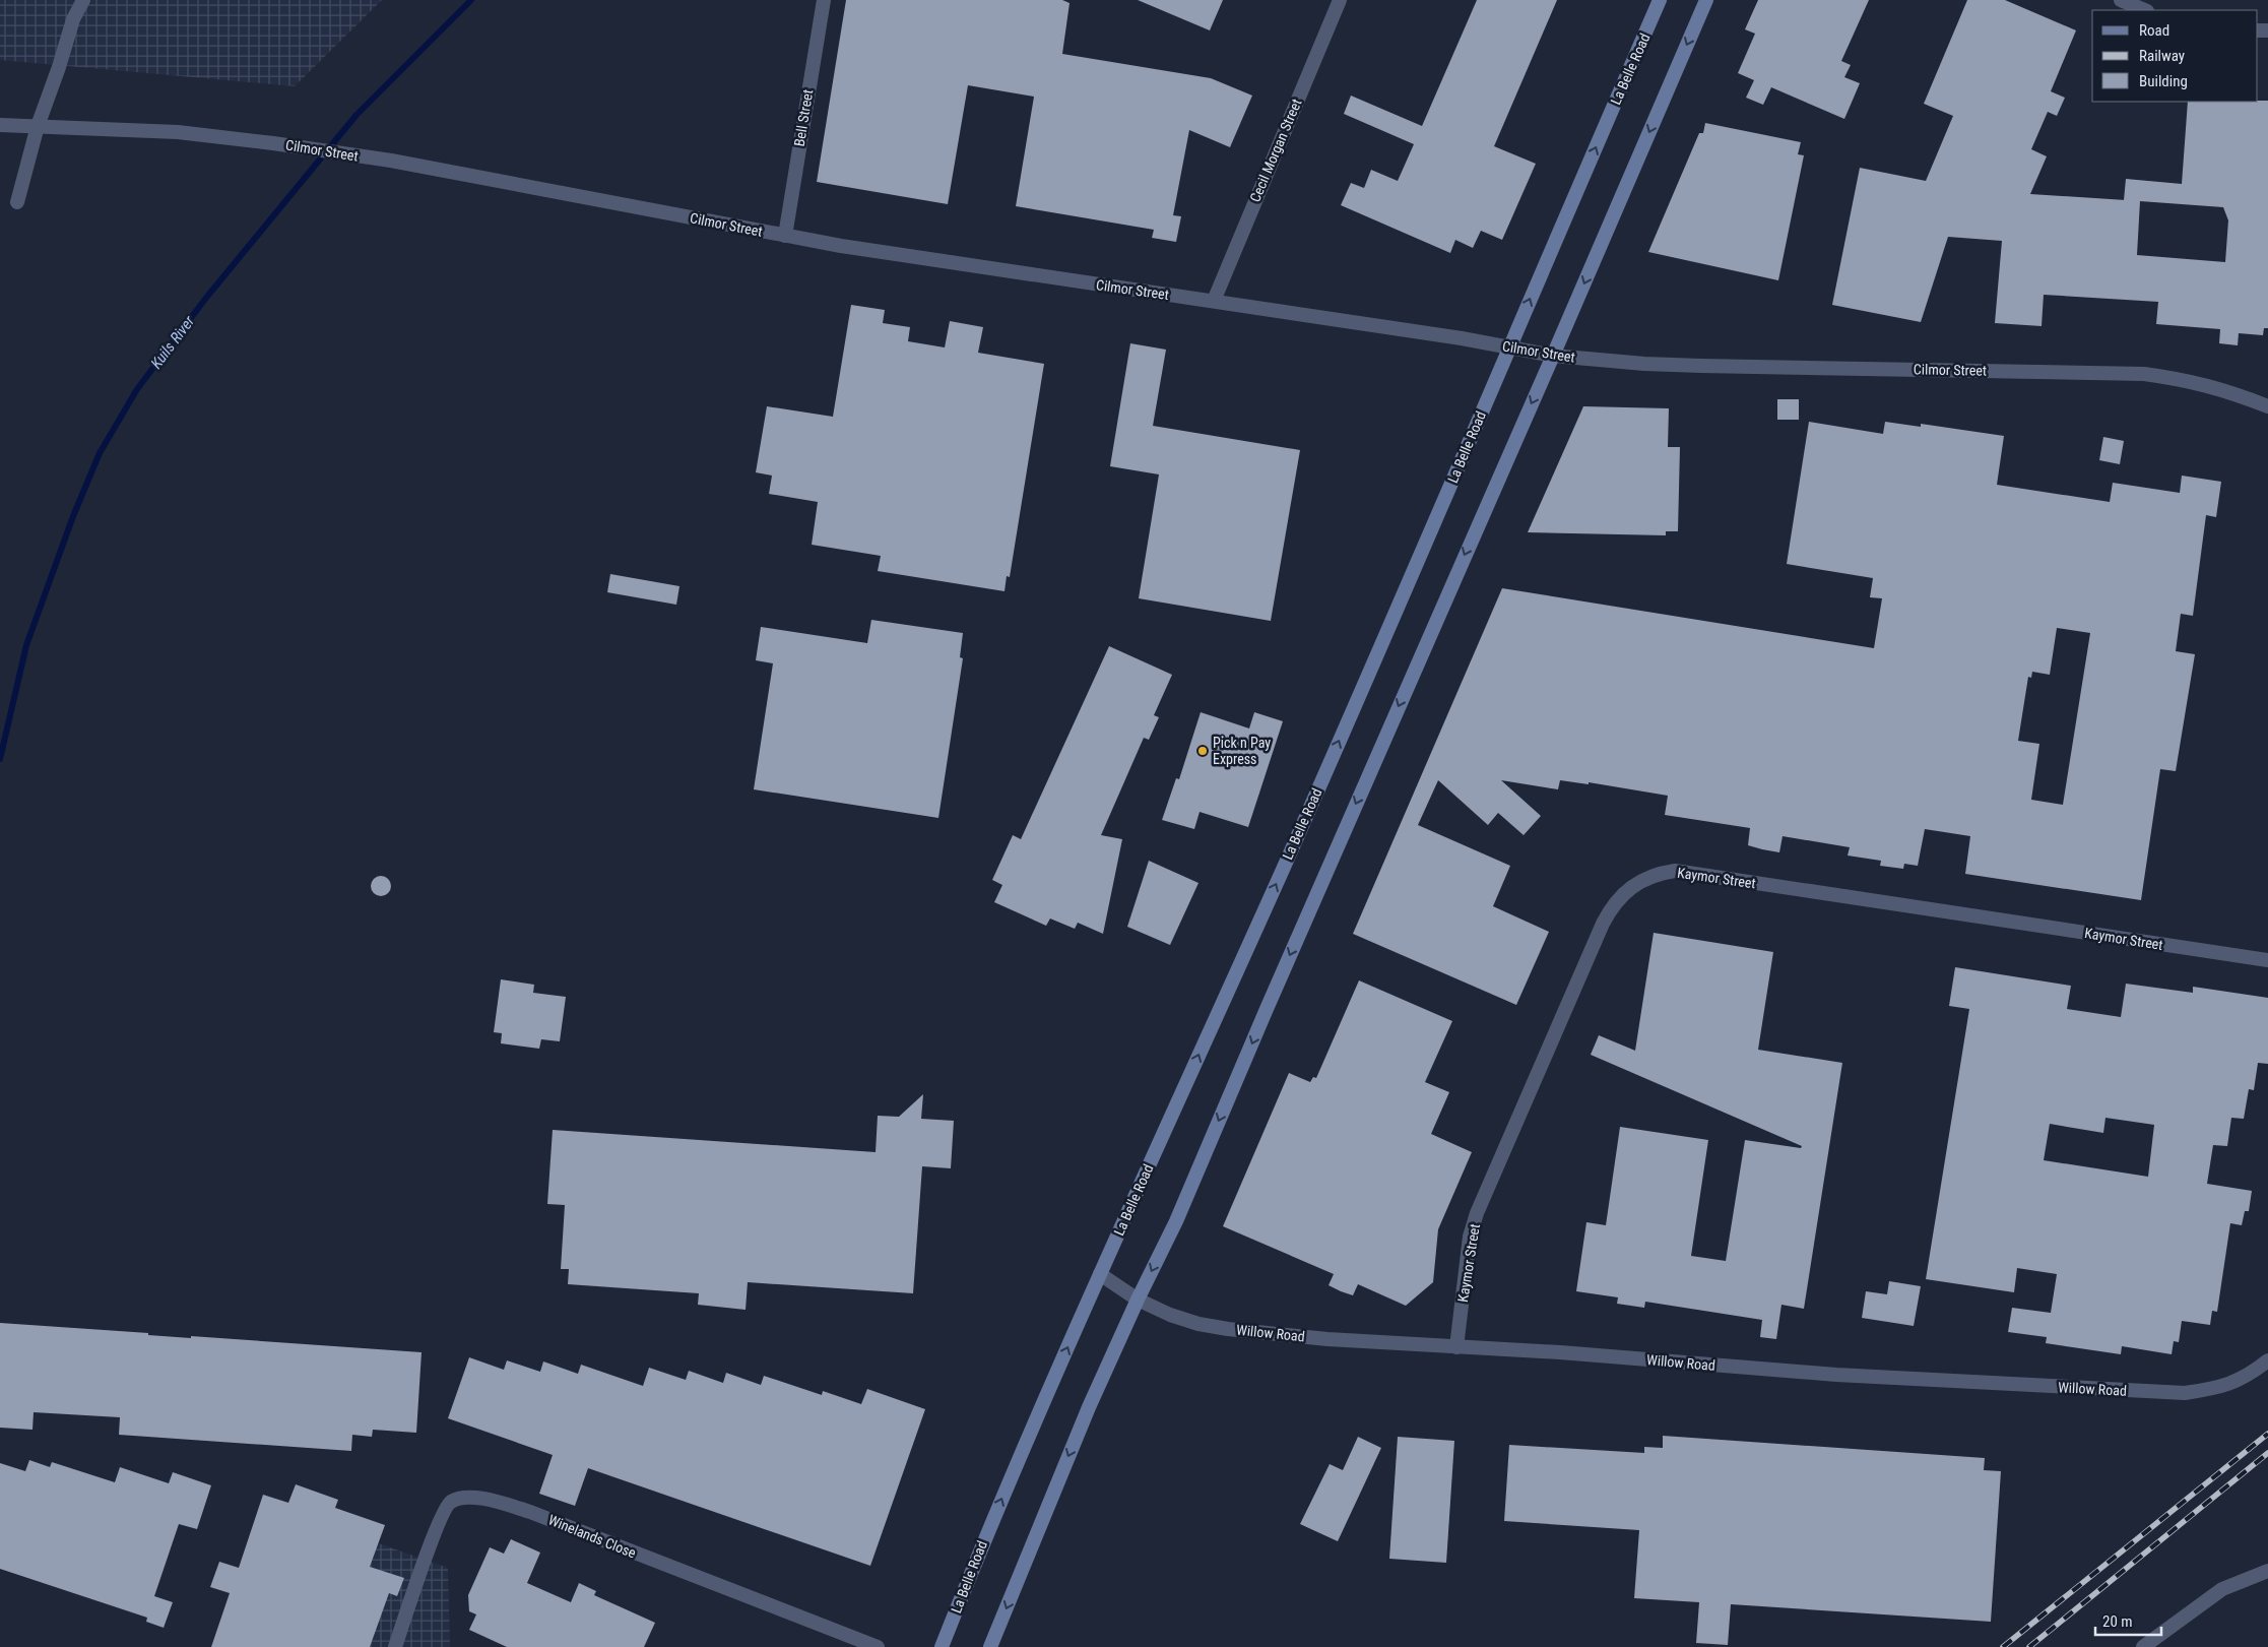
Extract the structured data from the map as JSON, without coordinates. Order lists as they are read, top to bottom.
{
  "streets": {
    "main road": ["La Belle Road"],
    "street": [
      "Bell Street",
      "Cilmor Street",
      "Cecil Morgan Street",
      "Kaymor Street",
      "Willow Road",
      "Winelands Close"
    ]
  },
  "crossings": [
    ["La Belle Road", "Cilmor Street"],
    ["La Belle Road", "Willow Road"],
    ["Bell Street", "Cilmor Street"],
    ["Cilmor Street", "Cecil Morgan Street"],
    ["Kaymor Street", "Willow Road"]
  ],
  "water": ["Kuils River"],
  "places": ["Pick n Pay Express"],
  "legend": ["Road", "Railway", "Building"],
  "scale_bar": "20 m"
}
